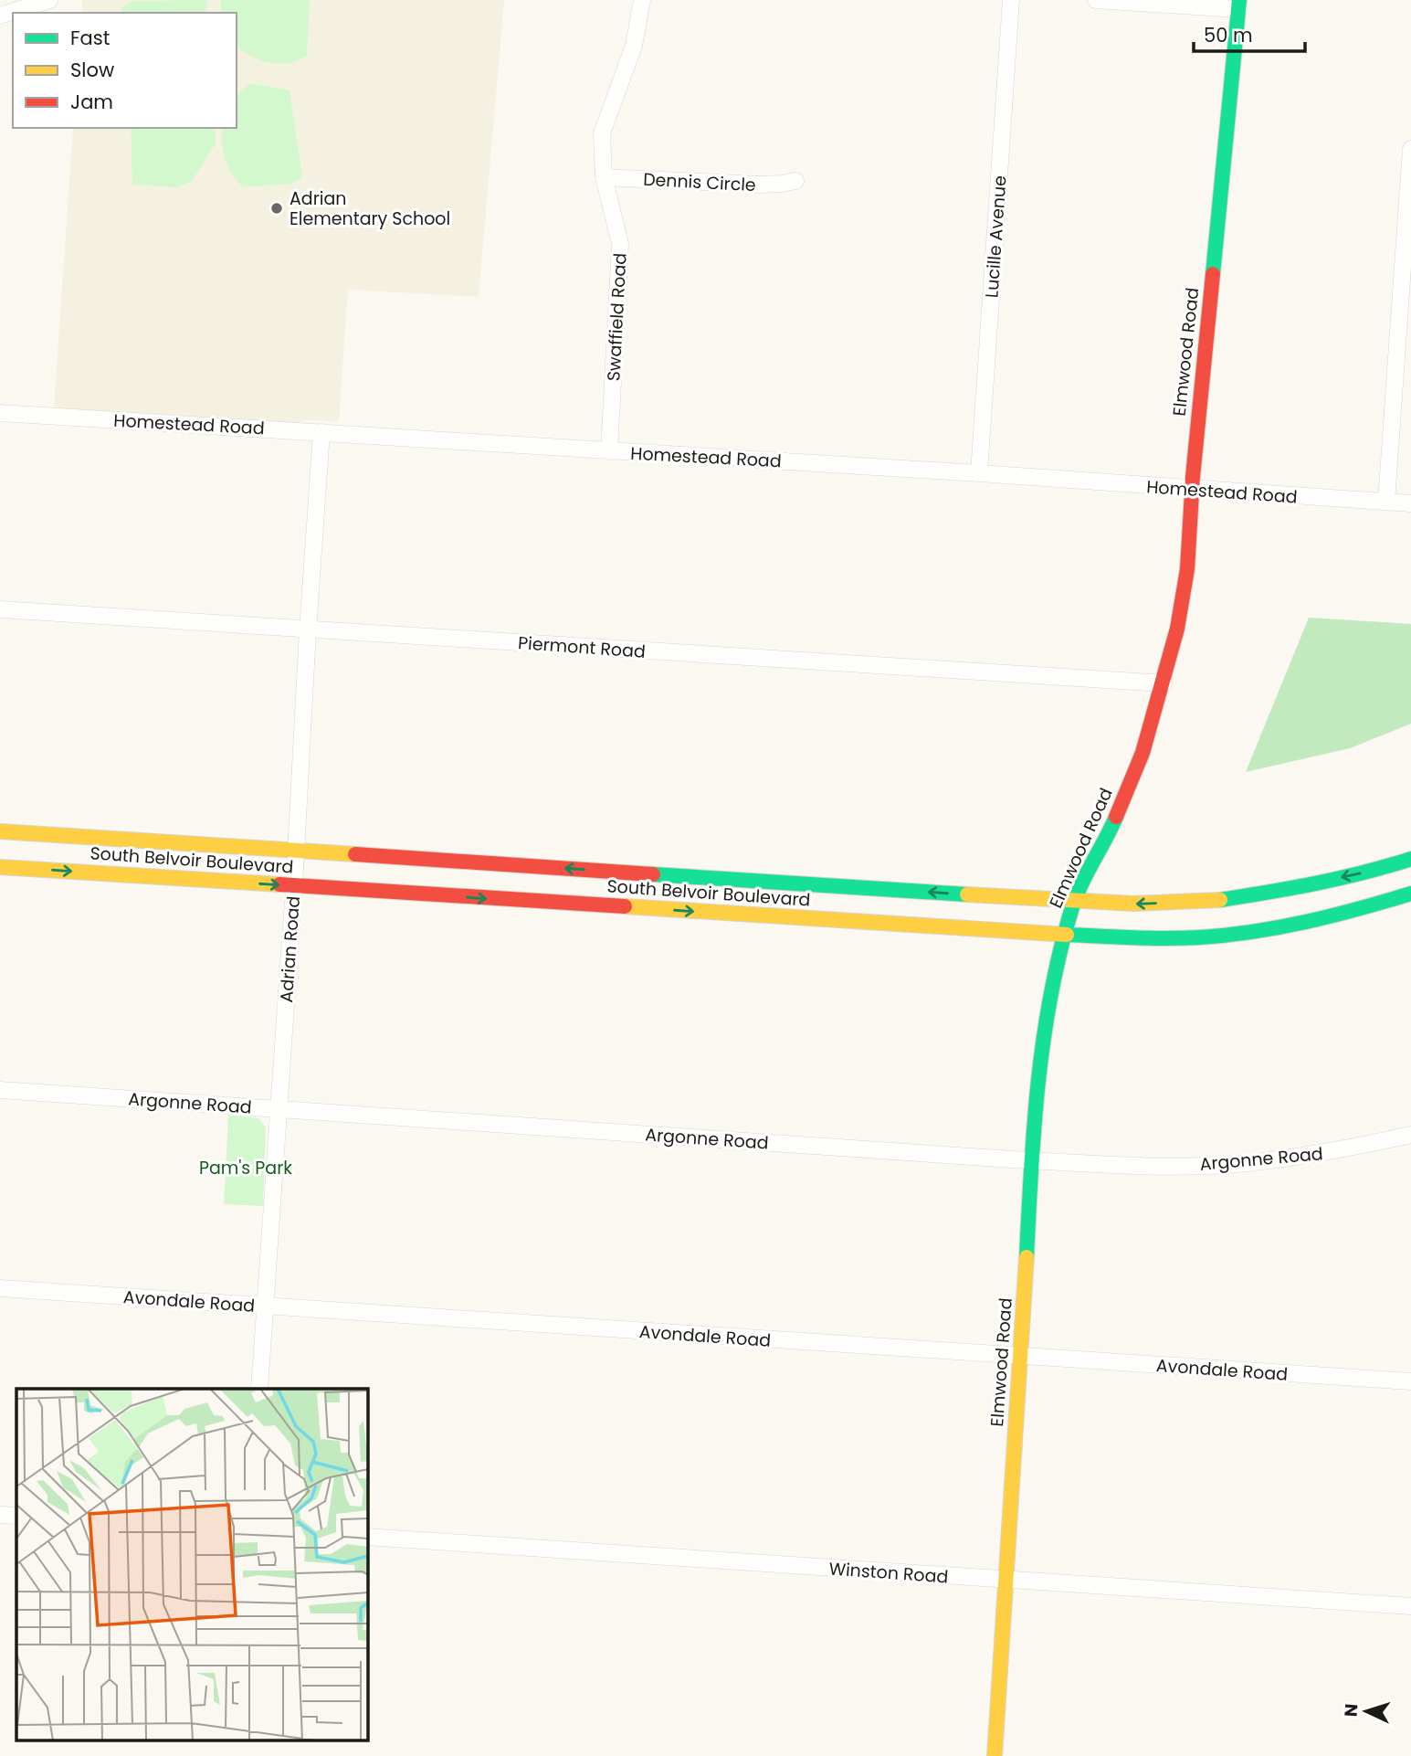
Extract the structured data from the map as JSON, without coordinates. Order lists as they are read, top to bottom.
{
  "streets": {
    "street": [
      "Dennis Circle",
      "Lucille Avenue",
      "Swaffield Road",
      "Elmwood Road",
      "Homestead Road",
      "Piermont Road",
      "South Belvoir Boulevard",
      "Adrian Road",
      "Argonne Road",
      "Avondale Road",
      "Winston Road"
    ]
  },
  "crossings": [
    ["Dennis Circle", "Swaffield Road"],
    ["Lucille Avenue", "Homestead Road"],
    ["Swaffield Road", "Homestead Road"],
    ["Elmwood Road", "Homestead Road"],
    ["Elmwood Road", "Piermont Road"],
    ["Elmwood Road", "South Belvoir Boulevard"],
    ["Elmwood Road", "Argonne Road"],
    ["Elmwood Road", "Avondale Road"],
    ["Elmwood Road", "Winston Road"],
    ["Homestead Road", "Adrian Road"],
    ["Piermont Road", "Adrian Road"],
    ["South Belvoir Boulevard", "Adrian Road"],
    ["Adrian Road", "Argonne Road"],
    ["Adrian Road", "Avondale Road"]
  ],
  "parks": ["Pam's Park"],
  "places": ["Adrian Elementary School"],
  "legend": ["Fast", "Slow", "Jam"],
  "scale_bar": "50 m",
  "north": "left"
}
